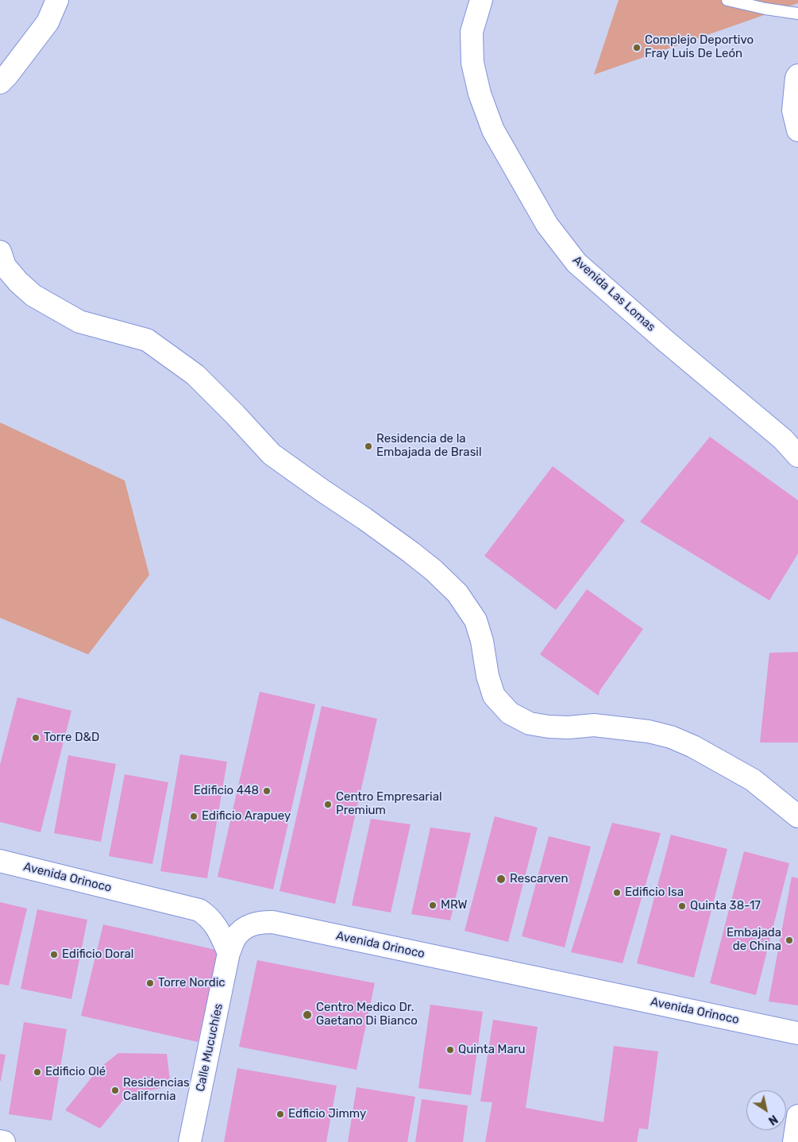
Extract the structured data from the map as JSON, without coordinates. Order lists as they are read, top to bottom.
{
  "streets": {
    "street": ["Avenida Las Lomas", "Avenida Orinoco", "Calle Mucuchíes"]
  },
  "crossings": [
    ["Avenida Orinoco", "Calle Mucuchíes"]
  ],
  "places": [
    "Complejo Deportivo Fray Luis De León",
    "Residencia de la Embajada de Brasil",
    "Torre D&D",
    "Edificio 448",
    "Centro Empresarial Premium",
    "Edificio Arapuey",
    "Rescarven",
    "Edificio Isa",
    "MRW",
    "Quinta 38-17",
    "Embajada de China",
    "Edificio Doral",
    "Torre Nordic",
    "Centro Medico Dr. Gaetano Di Bianco",
    "Quinta Maru",
    "Edificio Olé",
    "Residencias California",
    "Edficio Jimmy"
  ],
  "north": "bottom right"
}
